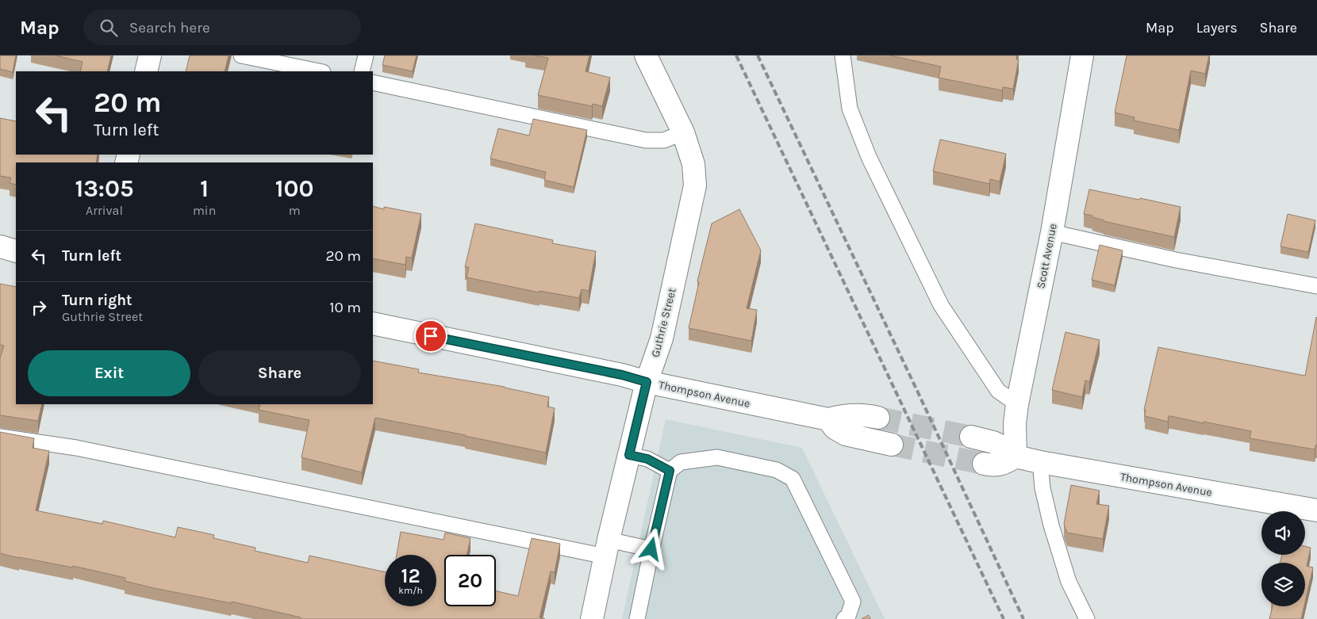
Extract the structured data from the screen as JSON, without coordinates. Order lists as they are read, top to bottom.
{
  "streets": {
    "street": ["Scott Avenue", "Guthrie Street", "Thompson Avenue"]
  },
  "crossings": [
    ["Scott Avenue", "Thompson Avenue"],
    ["Guthrie Street", "Thompson Avenue"]
  ],
  "page": {
    "header": "Map",
    "search": "Search here",
    "nav": ["Map", "Layers", "Share"],
    "turn": ["20 m", "Turn left"],
    "eta": [
      "13:05",
      "Arrival",
      "1",
      "min",
      "100",
      "m"
    ],
    "list": [
      {
        "name": "Turn left",
        "value": "20 m"
      },
      {
        "name": "Turn right",
        "note": "Guthrie Street",
        "value": "10 m"
      }
    ],
    "buttons": ["Exit", "Share"],
    "speed": "12 km/h",
    "limit": "20"
  }
}
